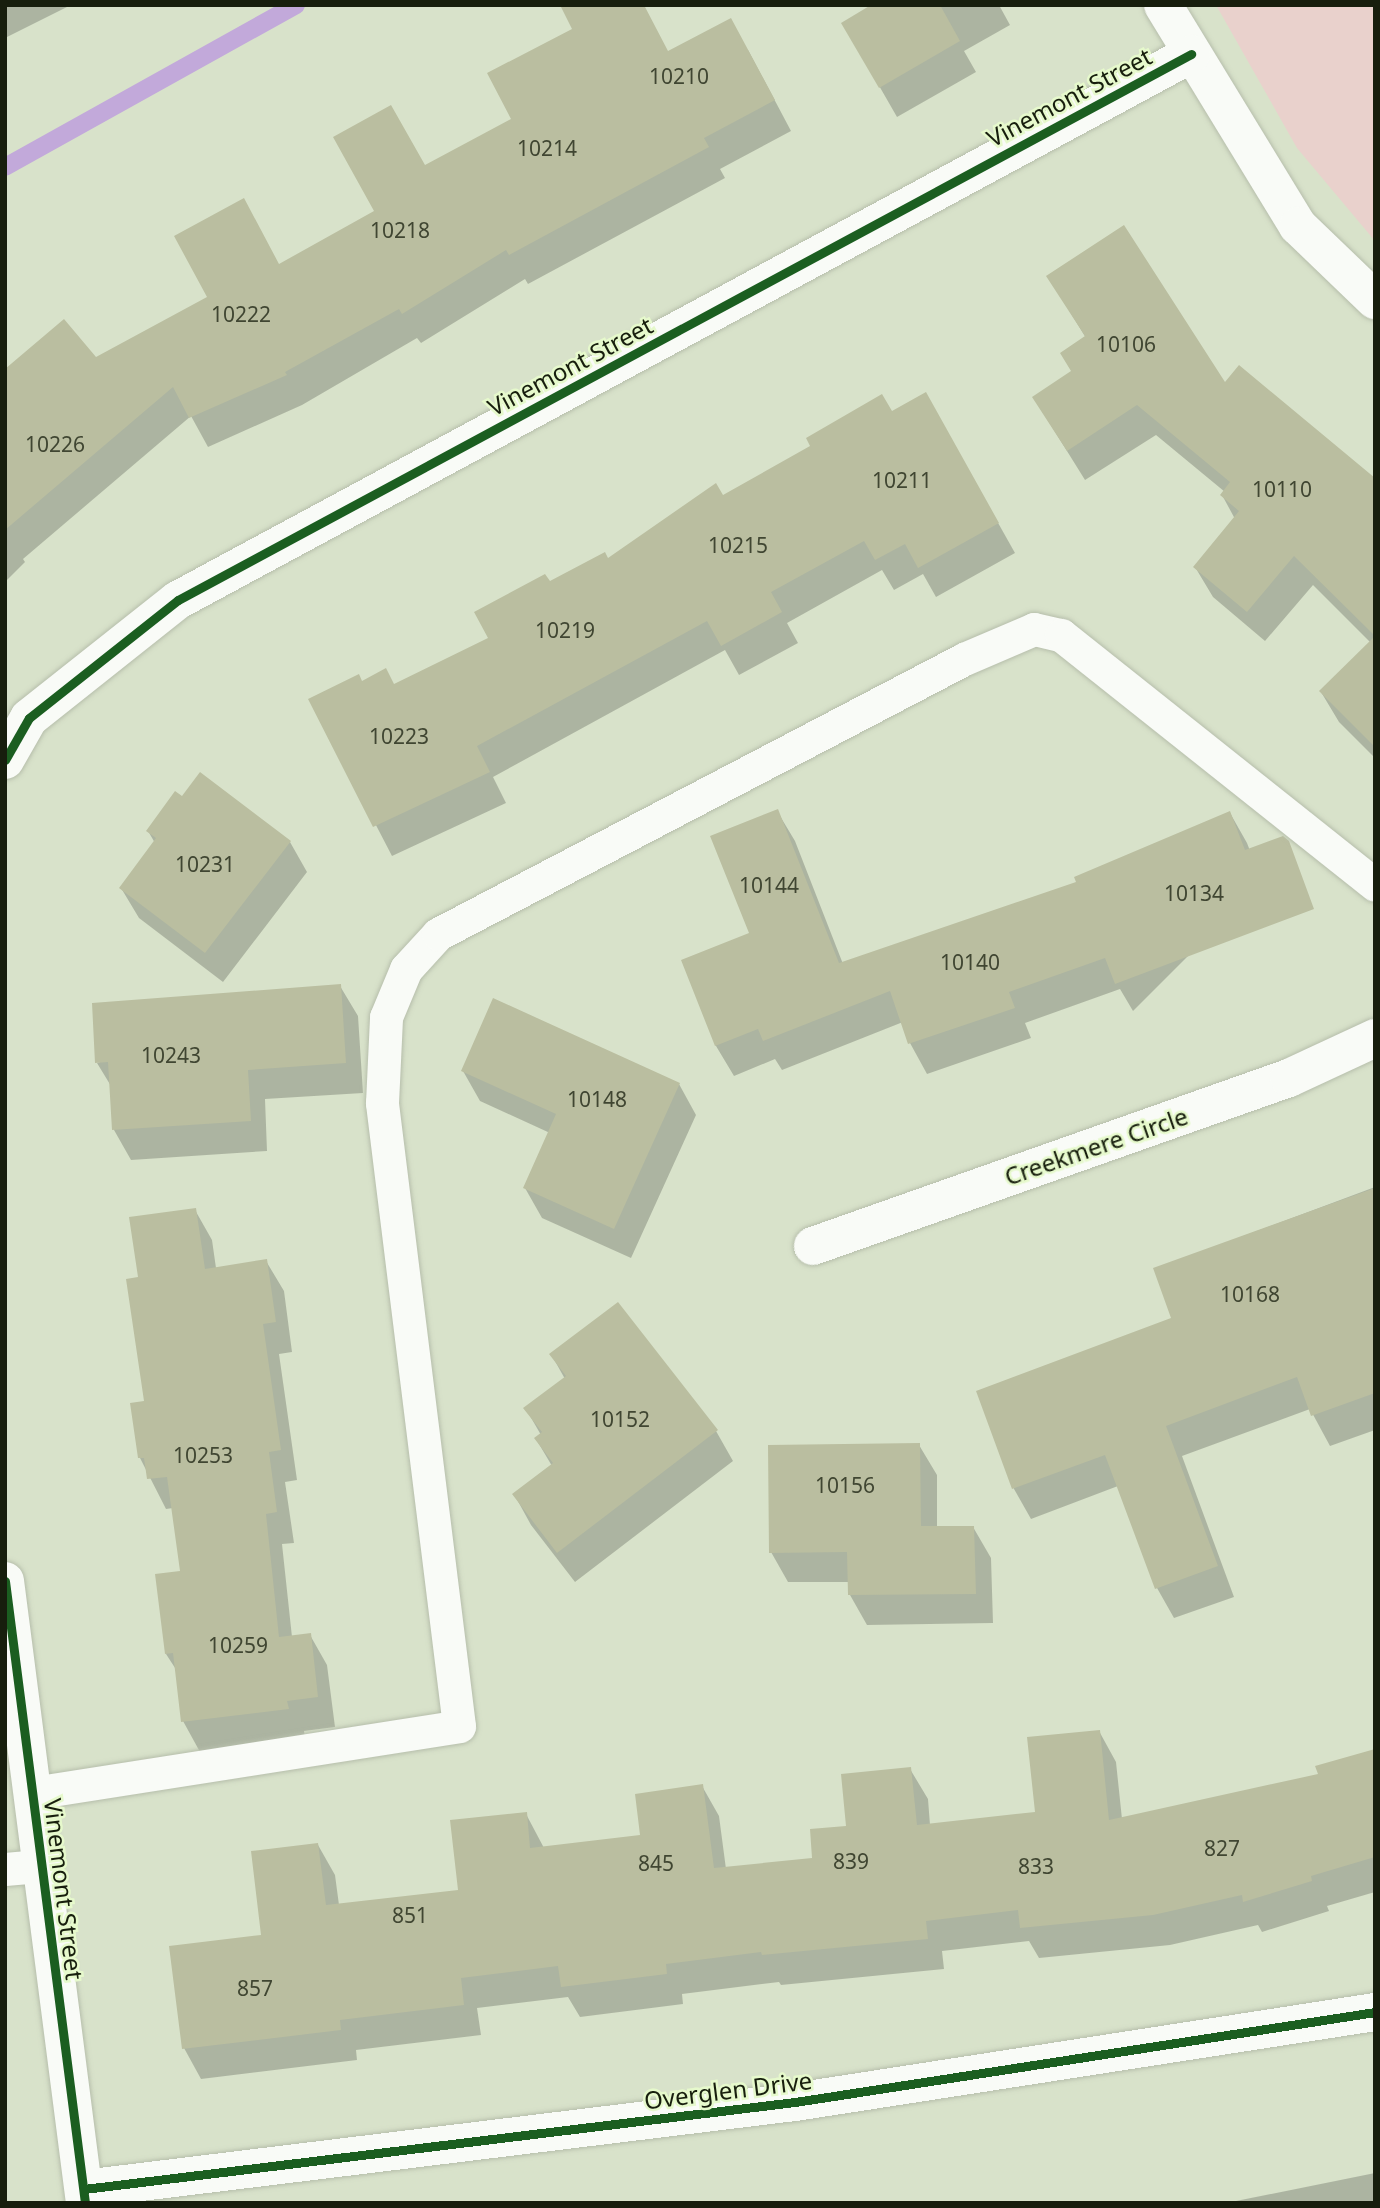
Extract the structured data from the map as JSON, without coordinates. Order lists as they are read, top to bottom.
{
  "streets": {
    "street": ["Vinemont Street", "Creekmere Circle", "Overglen Drive"]
  },
  "crossings": [
    ["Vinemont Street", "Overglen Drive"]
  ],
  "house_numbers": [
    "10210",
    "10214",
    "10218",
    "10222",
    "10106",
    "10226",
    "10211",
    "10110",
    "10215",
    "10219",
    "10223",
    "10231",
    "10144",
    "10134",
    "10140",
    "10243",
    "10148",
    "10168",
    "10152",
    "10253",
    "10156",
    "10259",
    "827",
    "839",
    "845",
    "833",
    "851",
    "857"
  ]
}
